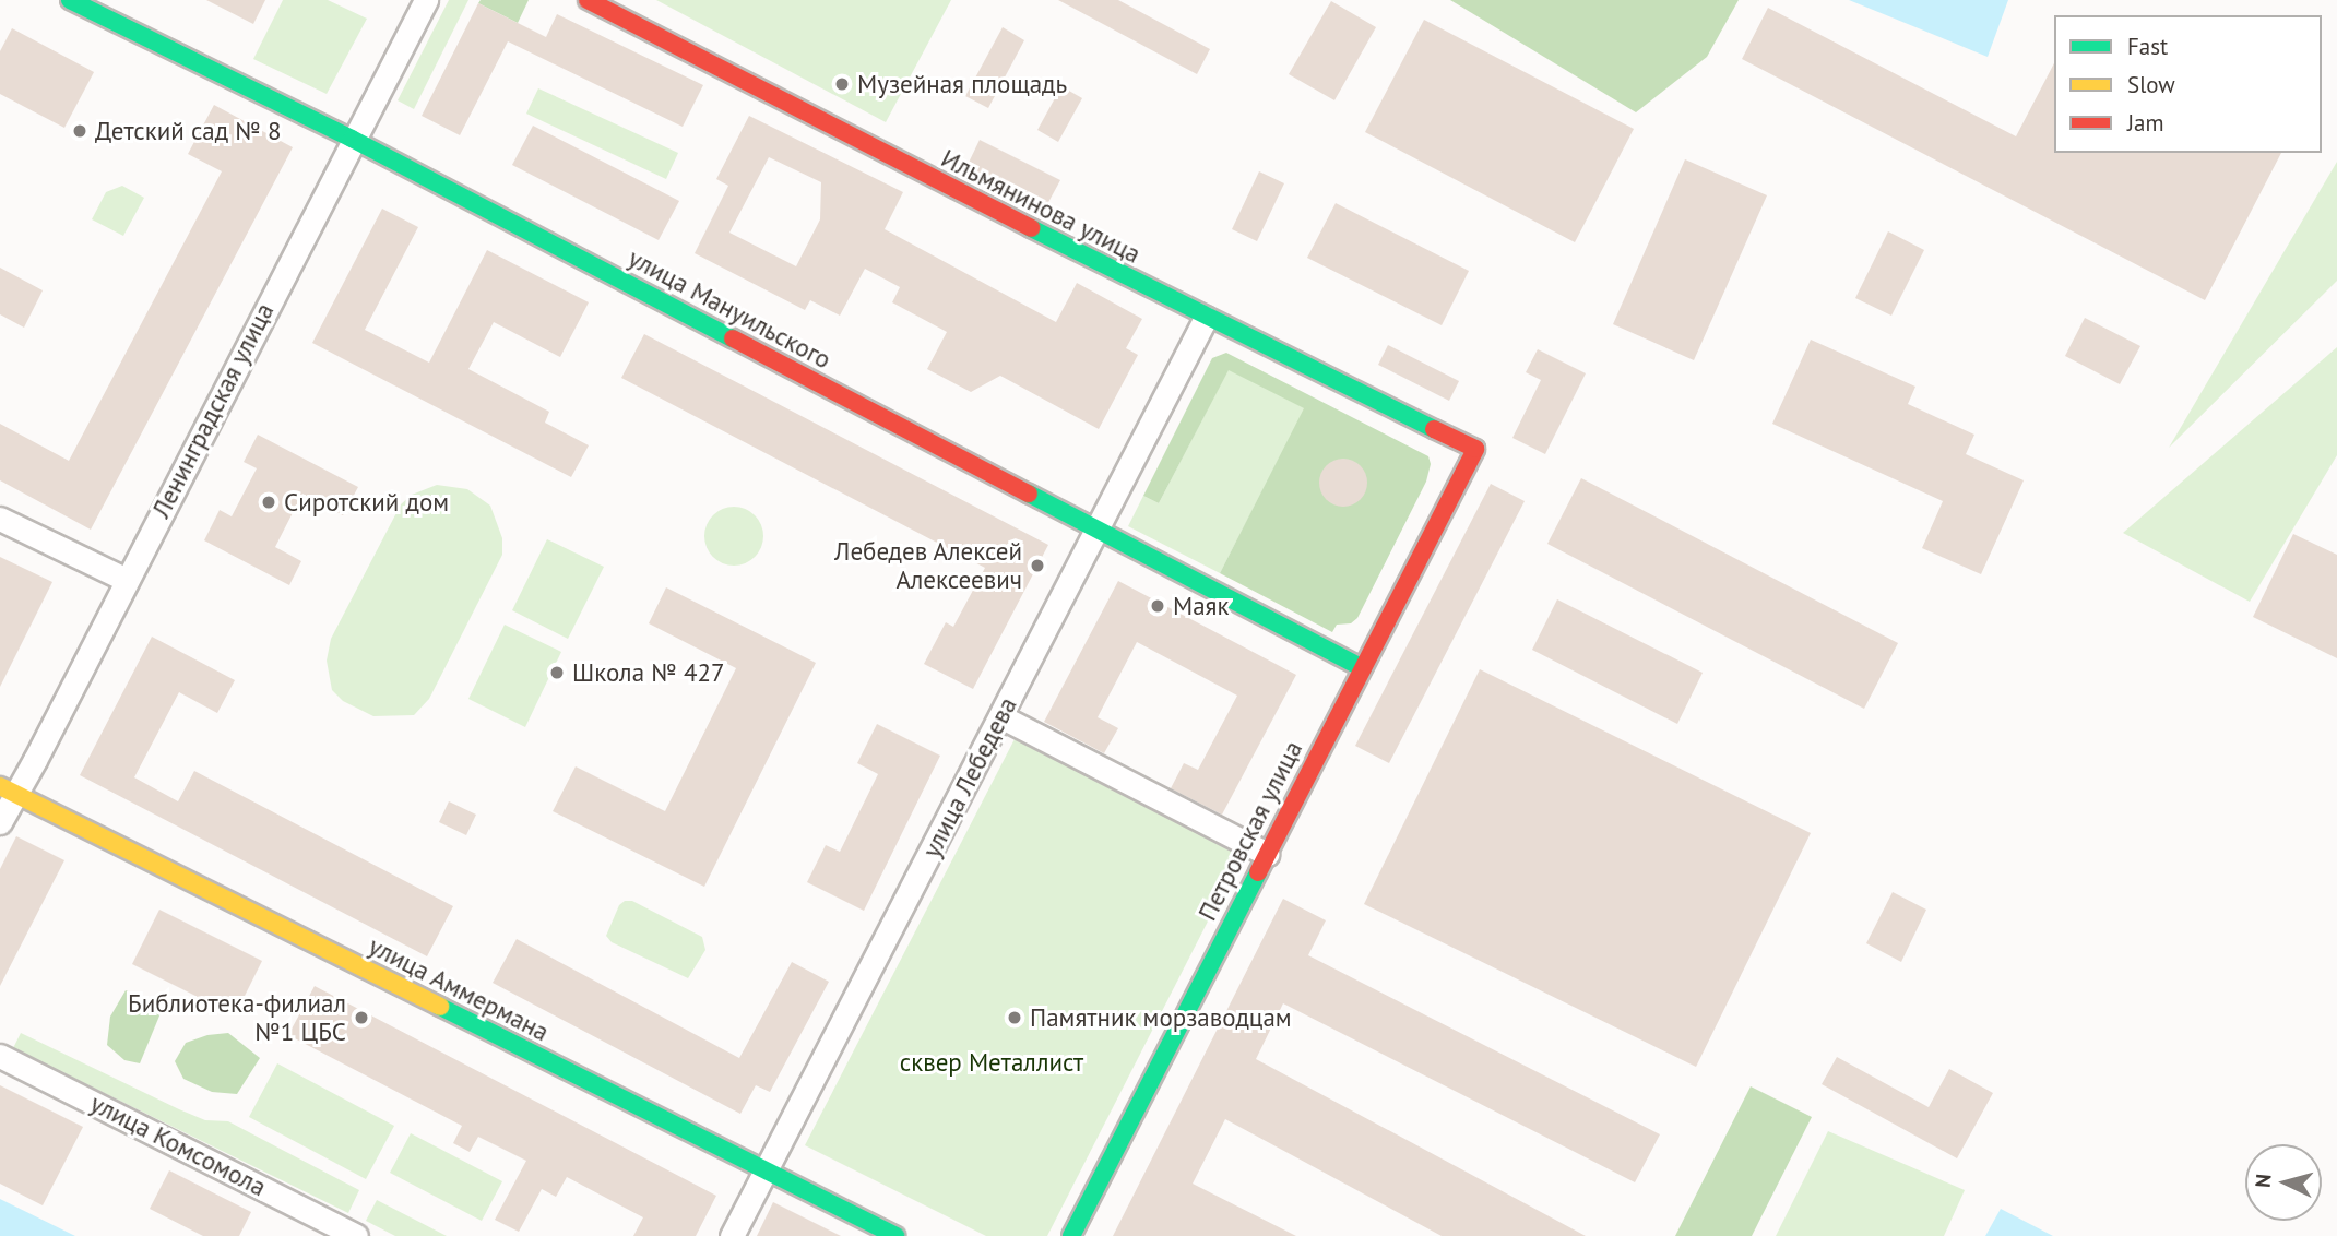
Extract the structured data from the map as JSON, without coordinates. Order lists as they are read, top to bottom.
{
  "streets": {
    "street": [
      "Ильмянинова улица",
      "улица Мануильского",
      "Ленинградская улица",
      "улица Лебедева",
      "Петровская улица",
      "улица Аммермана",
      "улица Комсомола"
    ]
  },
  "crossings": [
    ["Ильмянинова улица", "улица Лебедева"],
    ["Ильмянинова улица", "Петровская улица"],
    ["улица Мануильского", "Ленинградская улица"],
    ["улица Мануильского", "улица Лебедева"],
    ["улица Мануильского", "Петровская улица"],
    ["Ленинградская улица", "улица Аммермана"],
    ["улица Лебедева", "улица Аммермана"]
  ],
  "parks": ["сквер Металлист"],
  "places": [
    "Музейная площадь",
    "Детский сад № 8",
    "Сиротский дом",
    "Лебедев Алексей Алексеевич",
    "Маяк",
    "Школа № 427",
    "Библиотека-филиал №1 ЦБС",
    "Памятник морзаводцам"
  ],
  "legend": ["Fast", "Slow", "Jam"],
  "north": "left"
}
